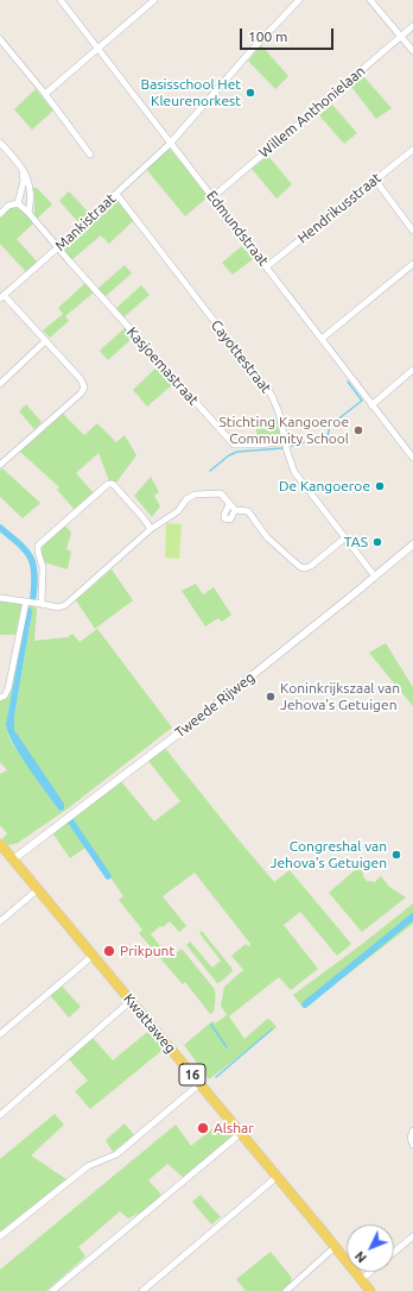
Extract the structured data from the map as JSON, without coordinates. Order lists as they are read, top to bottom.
{
  "streets": {
    "main road": ["Kwattaweg", "16"],
    "street": [
      "Willem Anthonielaan",
      "Hendrikusstraat",
      "Mankistraat",
      "Edmundstraat",
      "Cayottestraat",
      "Kasjoemastraat",
      "Tweede Rijweg"
    ]
  },
  "crossings": [
    ["Willem Anthonielaan", "Edmundstraat"],
    ["Hendrikusstraat", "Edmundstraat"],
    ["Mankistraat", "Edmundstraat"],
    ["Mankistraat", "Cayottestraat"],
    ["Mankistraat", "Kasjoemastraat"],
    ["Cayottestraat", "Kasjoemastraat"],
    ["Cayottestraat", "Tweede Rijweg"],
    ["Tweede Rijweg", "Kwattaweg"]
  ],
  "places": [
    "Basisschool Het Kleurenorkest",
    "Stichting Kangoeroe Community School",
    "De Kangoeroe",
    "TAS",
    "Koninkrijkszaal van Jehova's Getuigen",
    "Congreshal van Jehova's Getuigen",
    "Prikpunt",
    "Alshar"
  ],
  "scale_bar": "100 m",
  "north": "bottom left"
}
